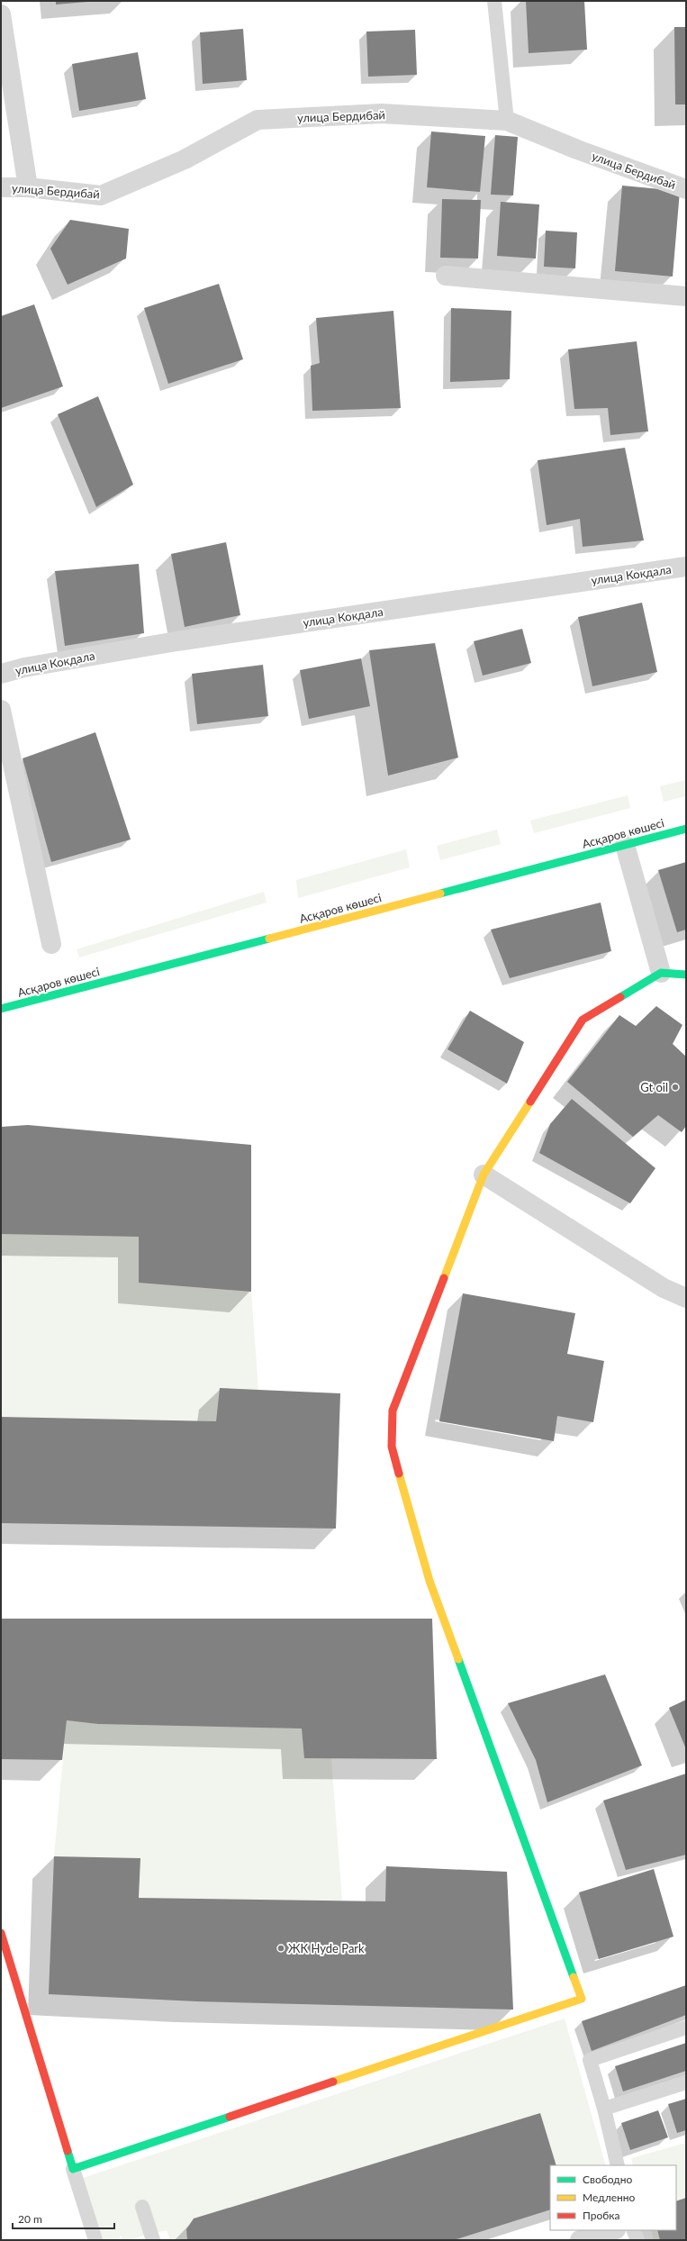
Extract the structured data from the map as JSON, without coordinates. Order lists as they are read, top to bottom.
{
  "streets": {
    "street": ["улица Бердибай", "улица Кокдала", "Асқаров көшесі"]
  },
  "places": ["Gt oil", "ЖК Hyde Park"],
  "legend": ["Свободно", "Медленно", "Пробка"],
  "scale_bar": "20 m"
}
